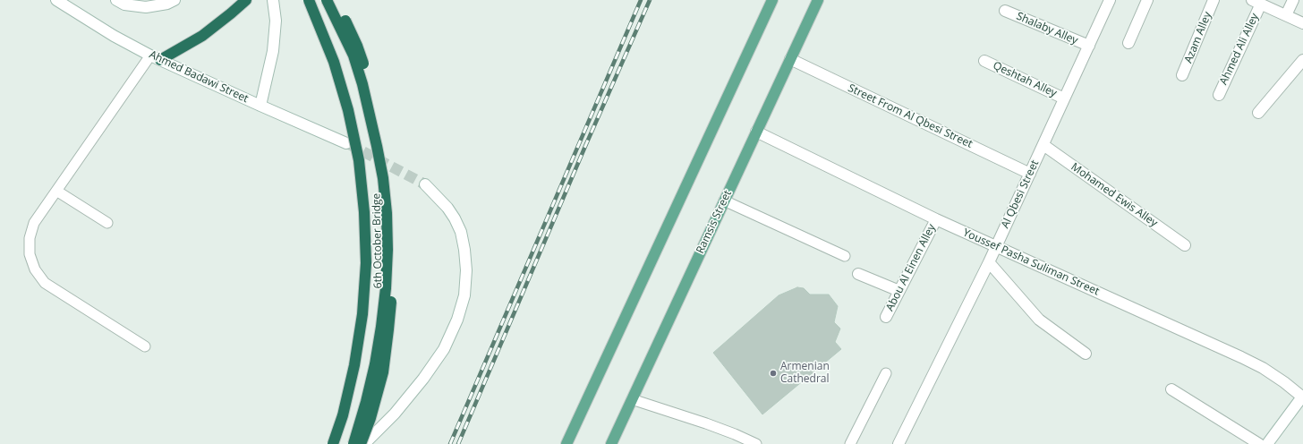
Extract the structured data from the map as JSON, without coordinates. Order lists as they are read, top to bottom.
{
  "streets": {
    "highway": ["6th October Bridge"],
    "main road": ["Ramsis Street"],
    "street": [
      "Shalaby Alley",
      "Azam Alley",
      "Ahmed Ali Alley",
      "Ahmed Badawi Street",
      "Qeshtah Alley",
      "Street From Al Qbesi Street",
      "Al Qbesi Street",
      "Mohamed Ewis Alley",
      "Youssef Pasha Suliman Street",
      "Abou Al Einen Alley"
    ]
  },
  "crossings": [
    ["Shalaby Alley", "Al Qbesi Street"],
    ["Qeshtah Alley", "Al Qbesi Street"],
    ["Street From Al Qbesi Street", "Al Qbesi Street"],
    ["Street From Al Qbesi Street", "Ramsis Street"],
    ["Al Qbesi Street", "Mohamed Ewis Alley"],
    ["Al Qbesi Street", "Youssef Pasha Suliman Street"],
    ["Ramsis Street", "Youssef Pasha Suliman Street"],
    ["Youssef Pasha Suliman Street", "Abou Al Einen Alley"]
  ],
  "places": ["Armenian Cathedral"]
}
